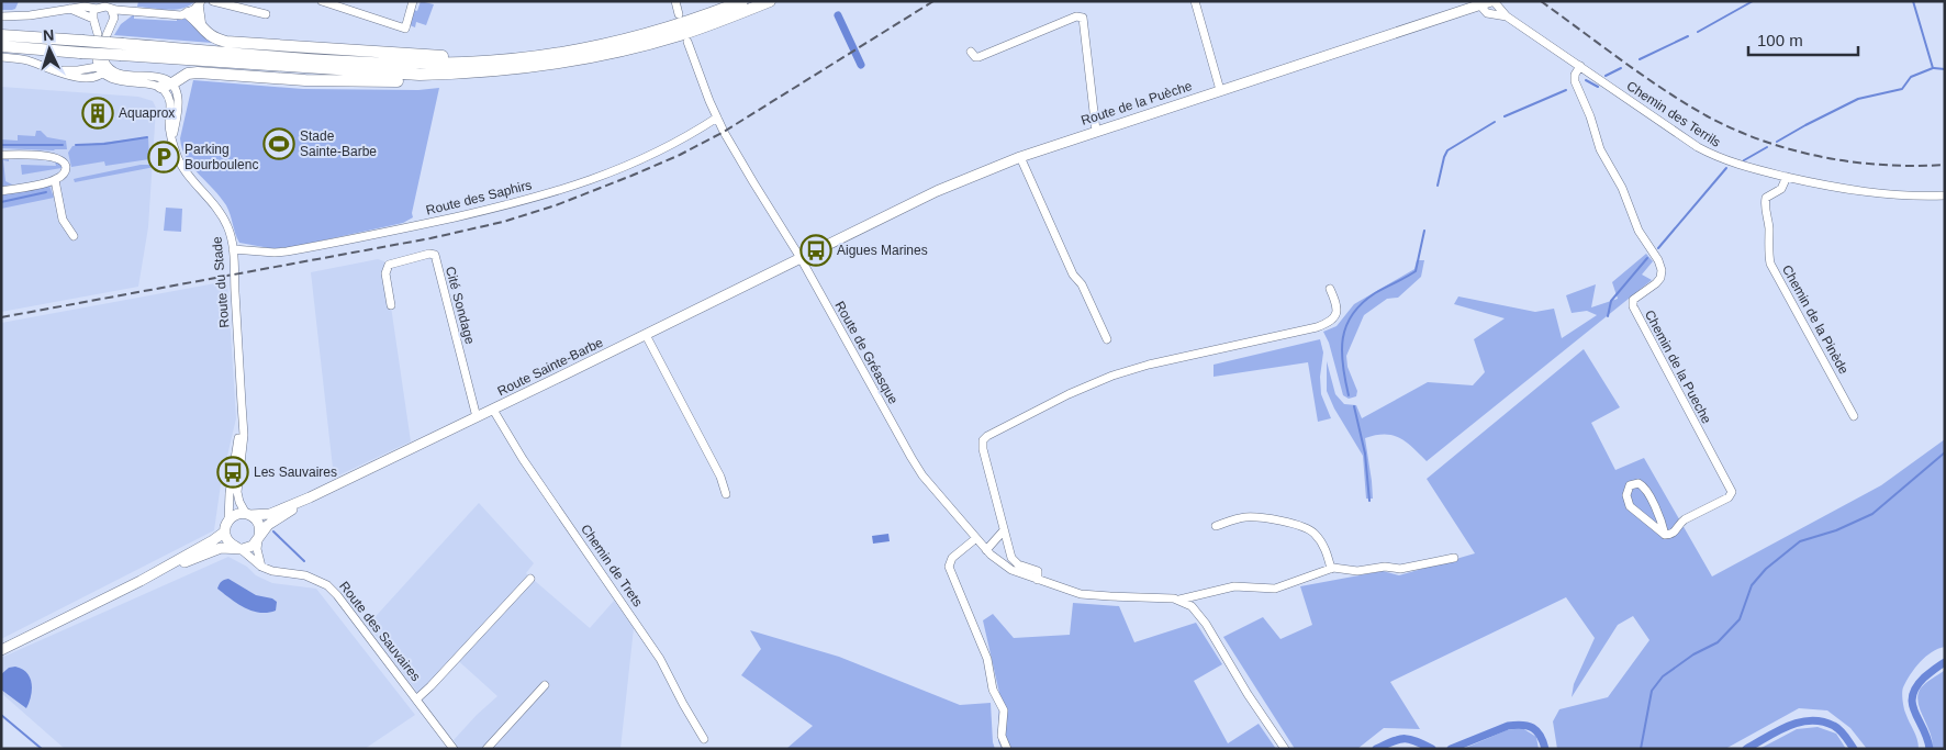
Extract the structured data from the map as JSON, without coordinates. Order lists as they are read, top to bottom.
{
  "streets": {
    "main road": ["Route de la Puèche", "Route Sainte-Barbe"],
    "street": [
      "Chemin des Terrils",
      "Route des Saphirs",
      "Route du Stade",
      "Cité Sondage",
      "Chemin de la Pinède",
      "Route de Gréasque",
      "Chemin de la Pueche",
      "Chemin de Trets",
      "Route des Sauvaires"
    ]
  },
  "crossings": [
    ["Route de la Puèche", "Chemin des Terrils"],
    ["Route de la Puèche", "Route de Gréasque"],
    ["Route de la Puèche", "Route Sainte-Barbe"],
    ["Chemin des Terrils", "Chemin de la Pinède"],
    ["Chemin des Terrils", "Chemin de la Pueche"],
    ["Route des Saphirs", "Route du Stade"],
    ["Route des Saphirs", "Route de Gréasque"],
    ["Route du Stade", "Route Sainte-Barbe"],
    ["Route du Stade", "Route des Sauvaires"],
    ["Cité Sondage", "Route Sainte-Barbe"],
    ["Route de Gréasque", "Route Sainte-Barbe"],
    ["Route Sainte-Barbe", "Chemin de Trets"],
    ["Route Sainte-Barbe", "Route des Sauvaires"]
  ],
  "places": {
    "building": ["Aquaprox"],
    "sports": ["Stade Sainte-Barbe"],
    "parking": ["Parking Bourboulenc"],
    "bus stop": ["Aigues Marines", "Les Sauvaires"]
  },
  "scale_bar": "100 m",
  "north": "top"
}
